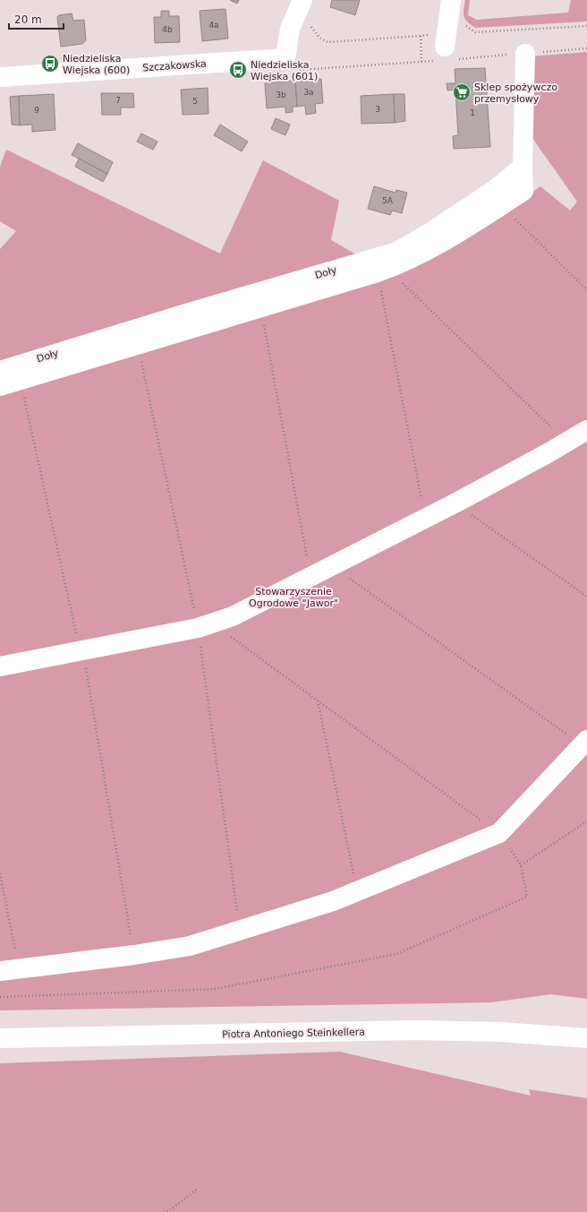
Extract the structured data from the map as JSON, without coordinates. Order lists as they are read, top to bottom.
{
  "streets": {
    "street": ["Szczakowska", "Doły", "Piotra Antoniego Steinkellera"]
  },
  "parks": ["Stowarzyszenie Ogrodowe \"Jawor\""],
  "places": {
    "bus stop": ["Niedzieliska Wiejska (600)", "Niedzieliska Wiejska (601)"],
    "supermarket": ["Sklep spożywczo przemysłowy"]
  },
  "house_numbers": [
    "4a",
    "4b",
    "3a",
    "3b",
    "7",
    "5",
    "3",
    "9",
    "1",
    "5A"
  ],
  "scale_bar": "20 m"
}
